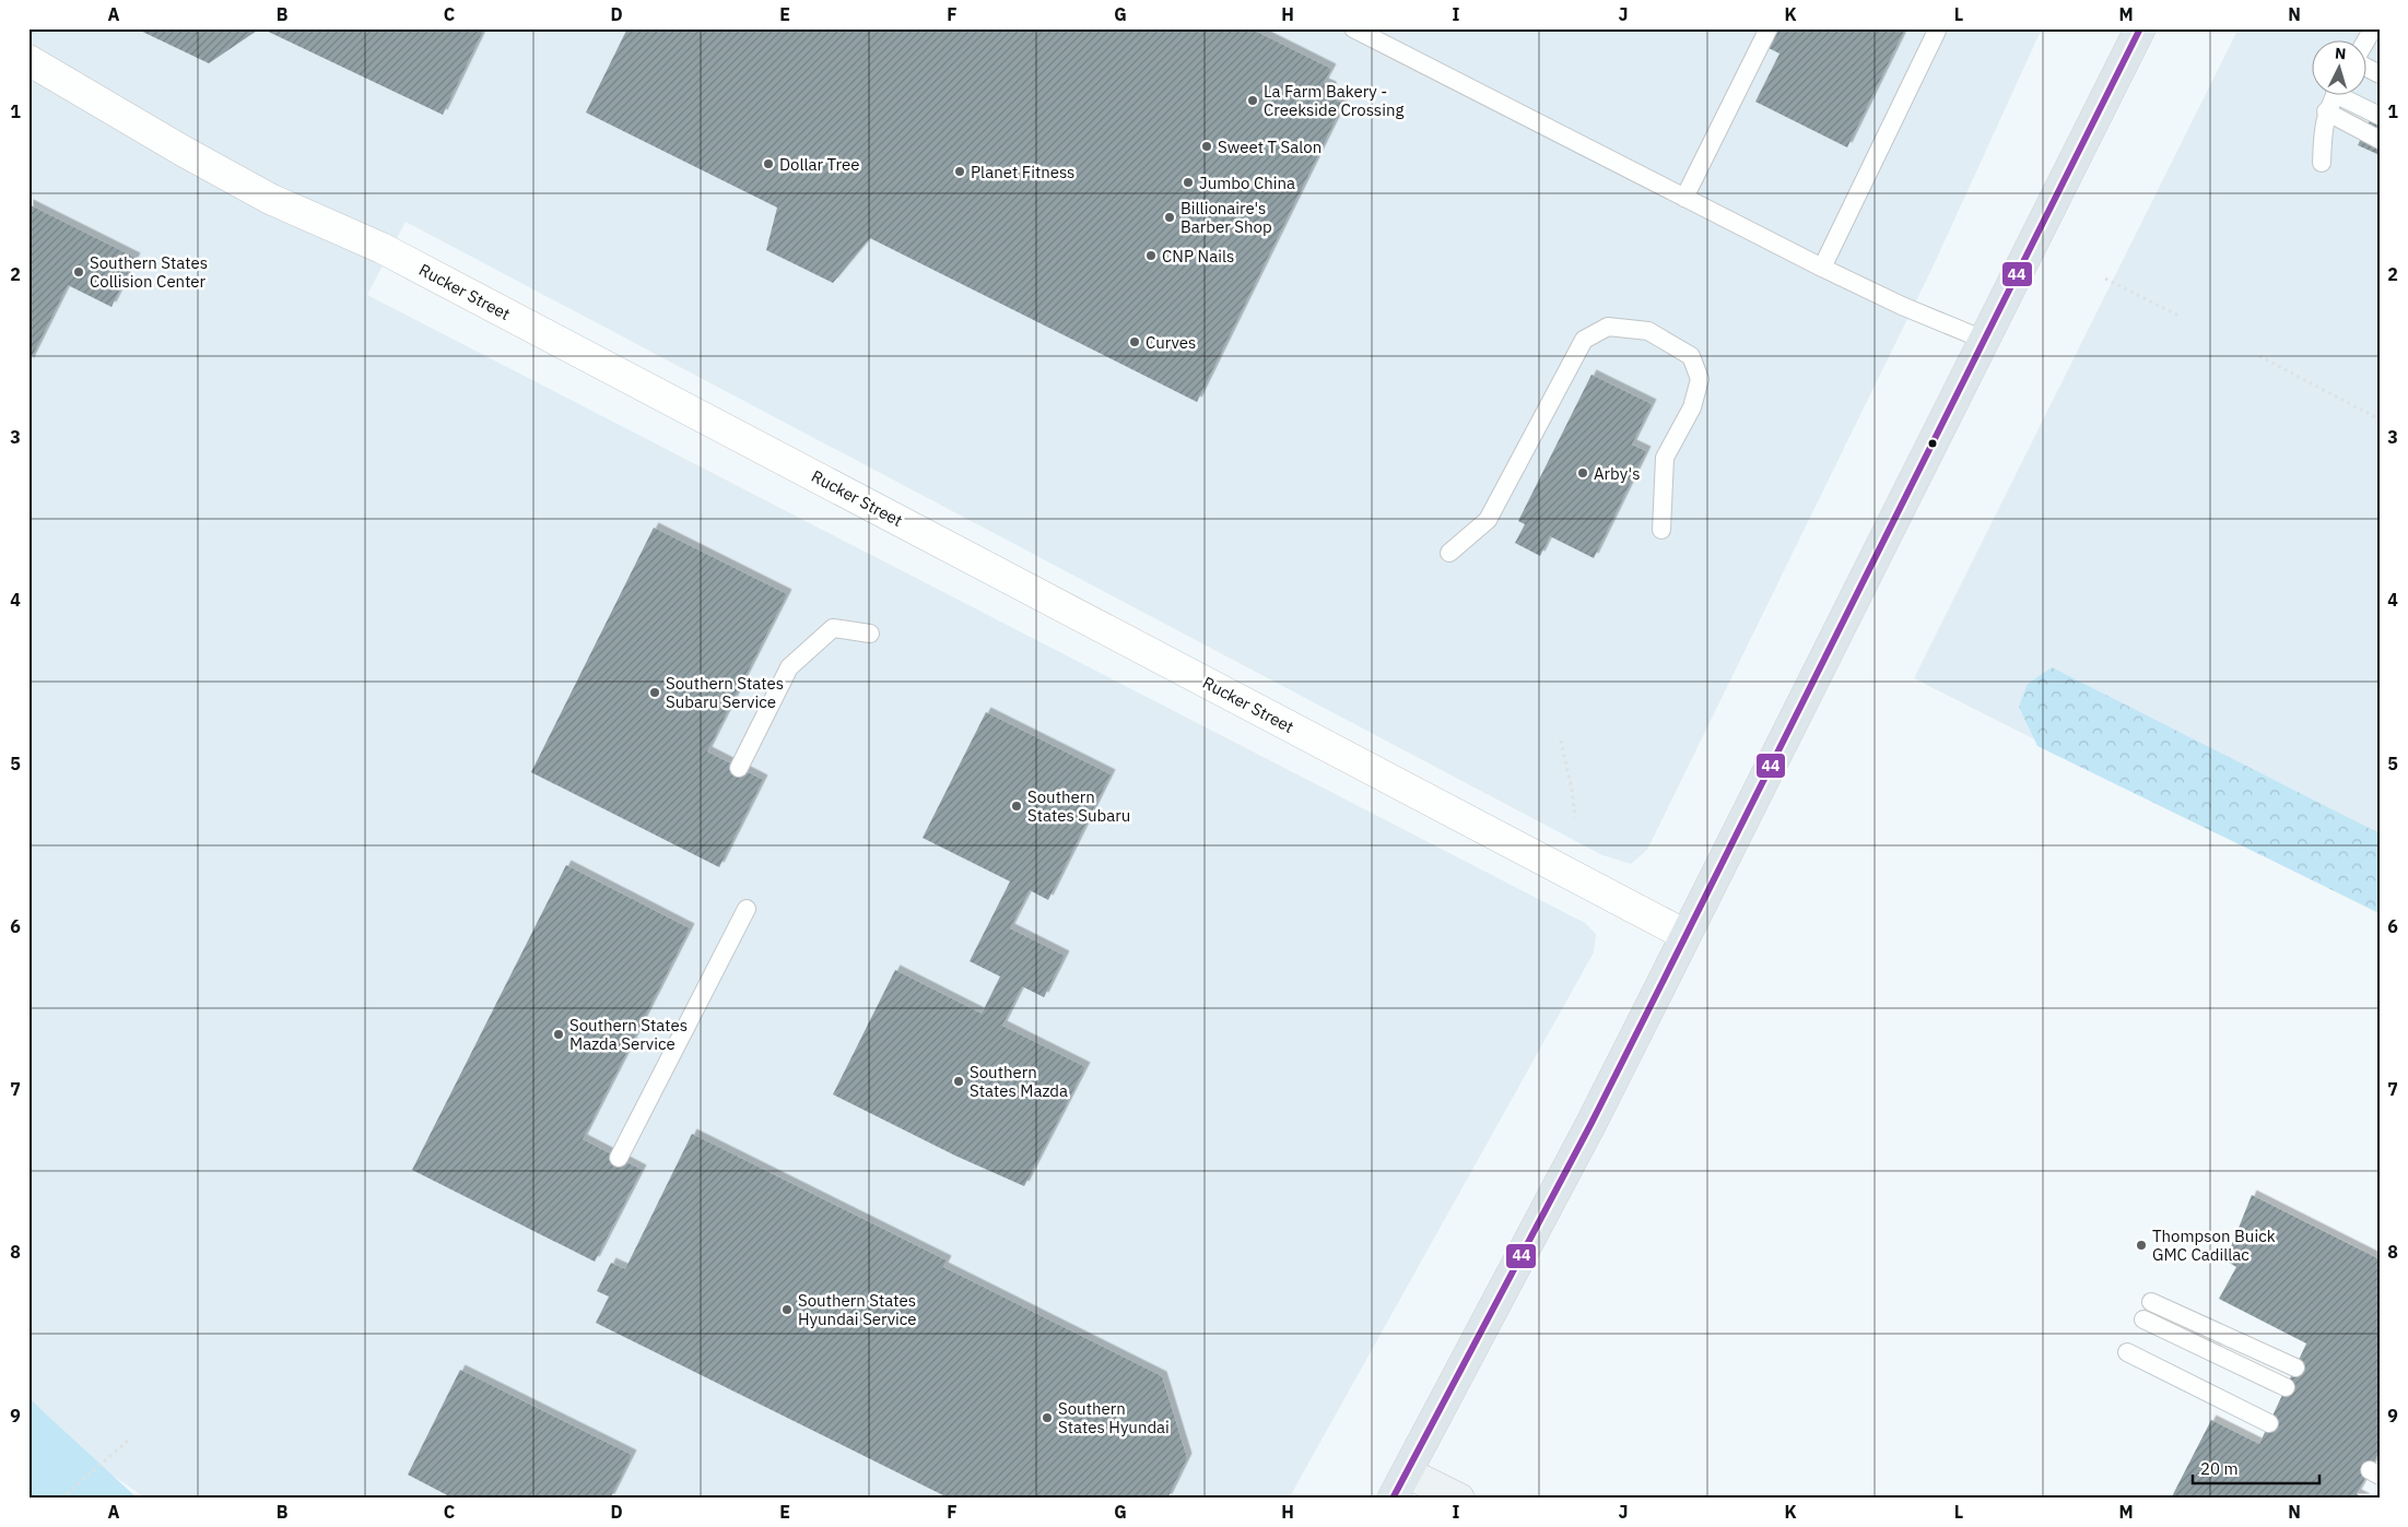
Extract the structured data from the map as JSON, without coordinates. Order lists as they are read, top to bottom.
{
  "streets": {
    "street": ["Rucker Street"]
  },
  "places": [
    "La Farm Bakery - Creekside Crossing",
    "Sweet T Salon",
    "Dollar Tree",
    "Planet Fitness",
    "Jumbo China",
    "Billionaire's Barber Shop",
    "CNP Nails",
    "Southern States Collision Center",
    "Curves",
    "Arby's",
    "Southern States Subaru Service",
    "Southern States Subaru",
    "Southern States Mazda Service",
    "Southern States Mazda",
    "Thompson Buick GMC Cadillac",
    "Southern States Hyundai Service",
    "Southern States Hyundai"
  ],
  "lines": ["transit line 44"],
  "scale_bar": "20 m",
  "north": "top",
  "grid": {
    "columns": [
      "A",
      "B",
      "C",
      "D",
      "E",
      "F",
      "G",
      "H",
      "I",
      "J",
      "K",
      "L",
      "M",
      "N"
    ],
    "rows": [
      "1",
      "2",
      "3",
      "4",
      "5",
      "6",
      "7",
      "8",
      "9"
    ]
  }
}
